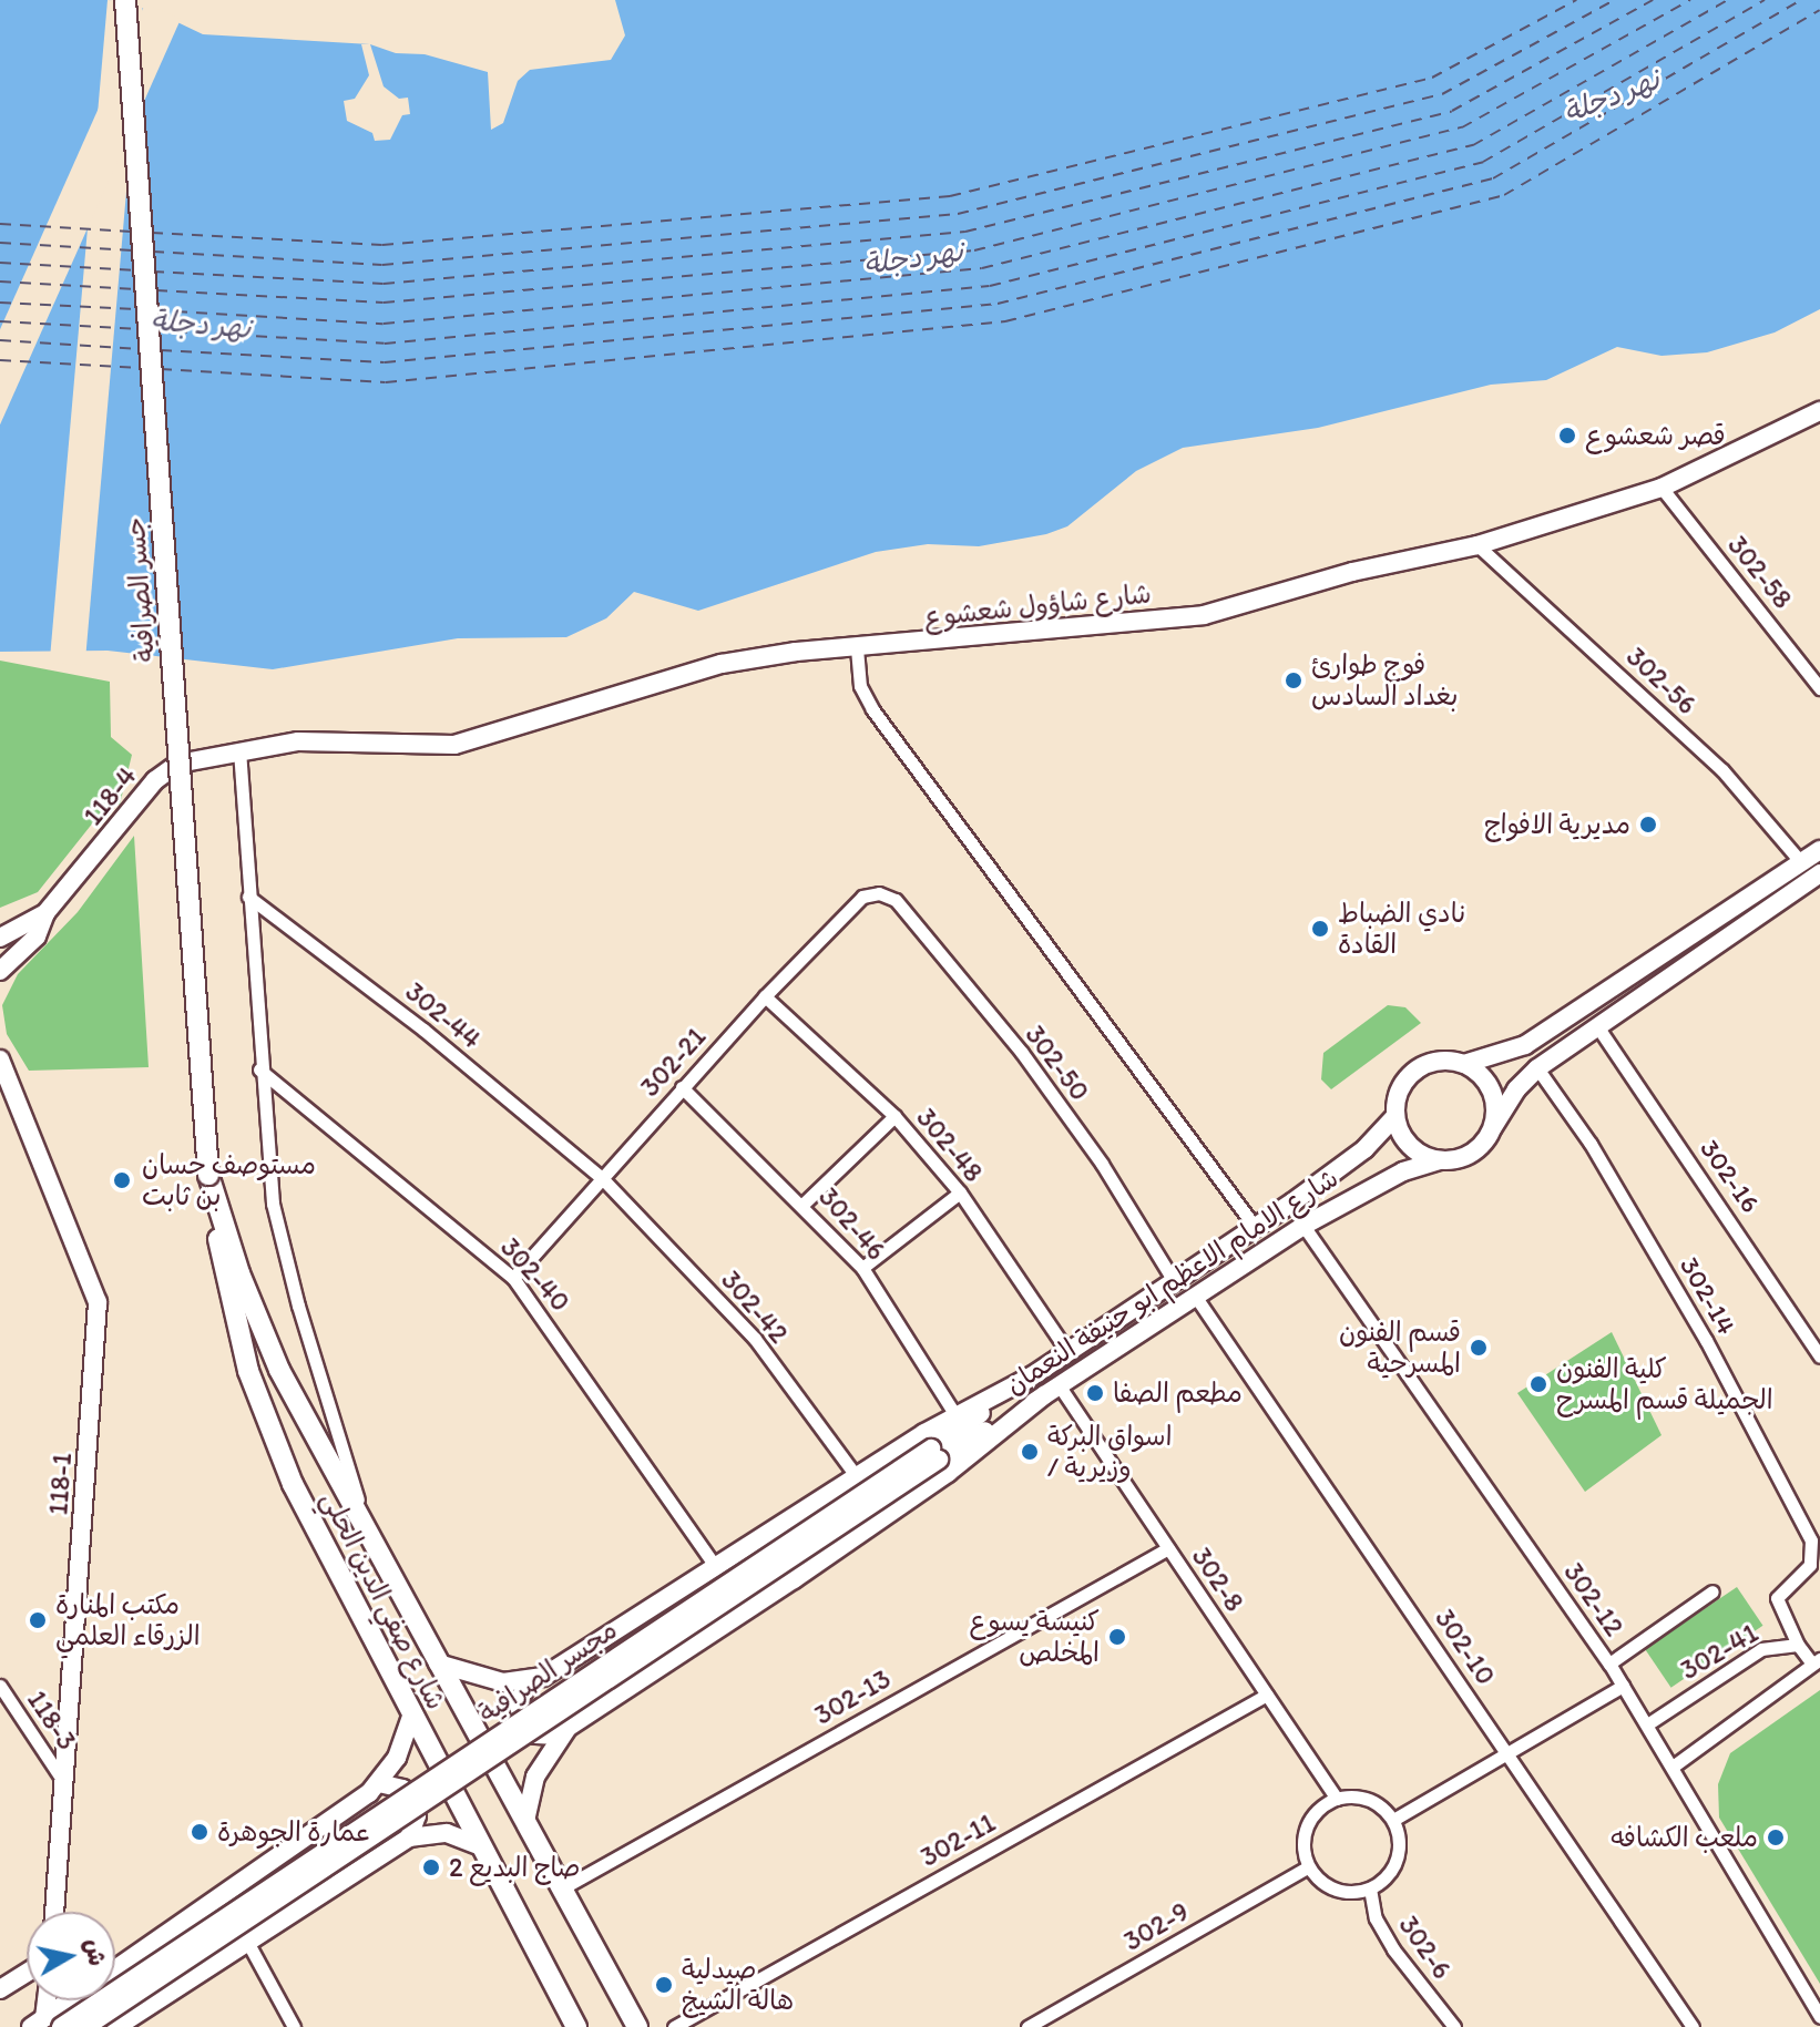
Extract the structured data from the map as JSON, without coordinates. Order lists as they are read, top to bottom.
{
  "streets": {
    "main road": [
      "جسر الصرافية",
      "شارع شاؤول شعشوع",
      "118-4",
      "شارع الامام الاعظم ابو حنيفة النعمان",
      "118-1",
      "شارع صفي الدين الحلي",
      "مجسر الصرافية"
    ],
    "street": [
      "302-58",
      "302-56",
      "302-44",
      "302-21",
      "302-50",
      "302-48",
      "302-16",
      "302-46",
      "302-40",
      "302-14",
      "302-42",
      "302-8",
      "302-12",
      "302-10",
      "302-41",
      "302-13",
      "118-3",
      "302-11",
      "302-9",
      "302-6"
    ]
  },
  "crossings": [
    ["302-58", "شارع شاؤول شعشوع"],
    ["جسر الصرافية", "شارع صفي الدين الحلي"],
    ["شارع شاؤول شعشوع", "302-56"],
    ["شارع شاؤول شعشوع", "118-4"],
    ["302-44", "302-21"],
    ["302-44", "302-42"],
    ["302-21", "302-50"],
    ["302-21", "302-48"],
    ["302-21", "302-46"],
    ["302-21", "302-40"],
    ["302-21", "302-42"],
    ["302-50", "شارع الامام الاعظم ابو حنيفة النعمان"],
    ["302-48", "شارع الامام الاعظم ابو حنيفة النعمان"],
    ["شارع الامام الاعظم ابو حنيفة النعمان", "302-8"],
    ["شارع الامام الاعظم ابو حنيفة النعمان", "302-12"],
    ["شارع الامام الاعظم ابو حنيفة النعمان", "302-10"],
    ["شارع الامام الاعظم ابو حنيفة النعمان", "مجسر الصرافية"],
    ["302-14", "302-41"],
    ["118-1", "118-3"],
    ["302-8", "302-13"],
    ["302-8", "302-11"],
    ["302-8", "302-9"],
    ["302-8", "302-6"],
    ["302-12", "302-41"],
    ["شارع صفي الدين الحلي", "302-13"],
    ["302-9", "302-6"]
  ],
  "water": ["نهر دجلة"],
  "places": [
    "قصر شعشوع",
    "فوج طوارئ بغداد السادس",
    "مديرية الافواج",
    "نادي الضباط القادة",
    "مستوصف حسان بن ثابت",
    "قسم الفنون المسرحية",
    "كلية الفنون الجميلة قسم المسرح",
    "مطعم الصفا",
    "اسواق البركة / وزيرية",
    "مكتب المنارة الزرقاء العلمي",
    "كنيسة يسوع المخلص",
    "عمارة الجوهرة",
    "ملعب الكشافه",
    "صاج البديع 2",
    "صيدلية هالة الشيخ"
  ],
  "north": "right"
}
